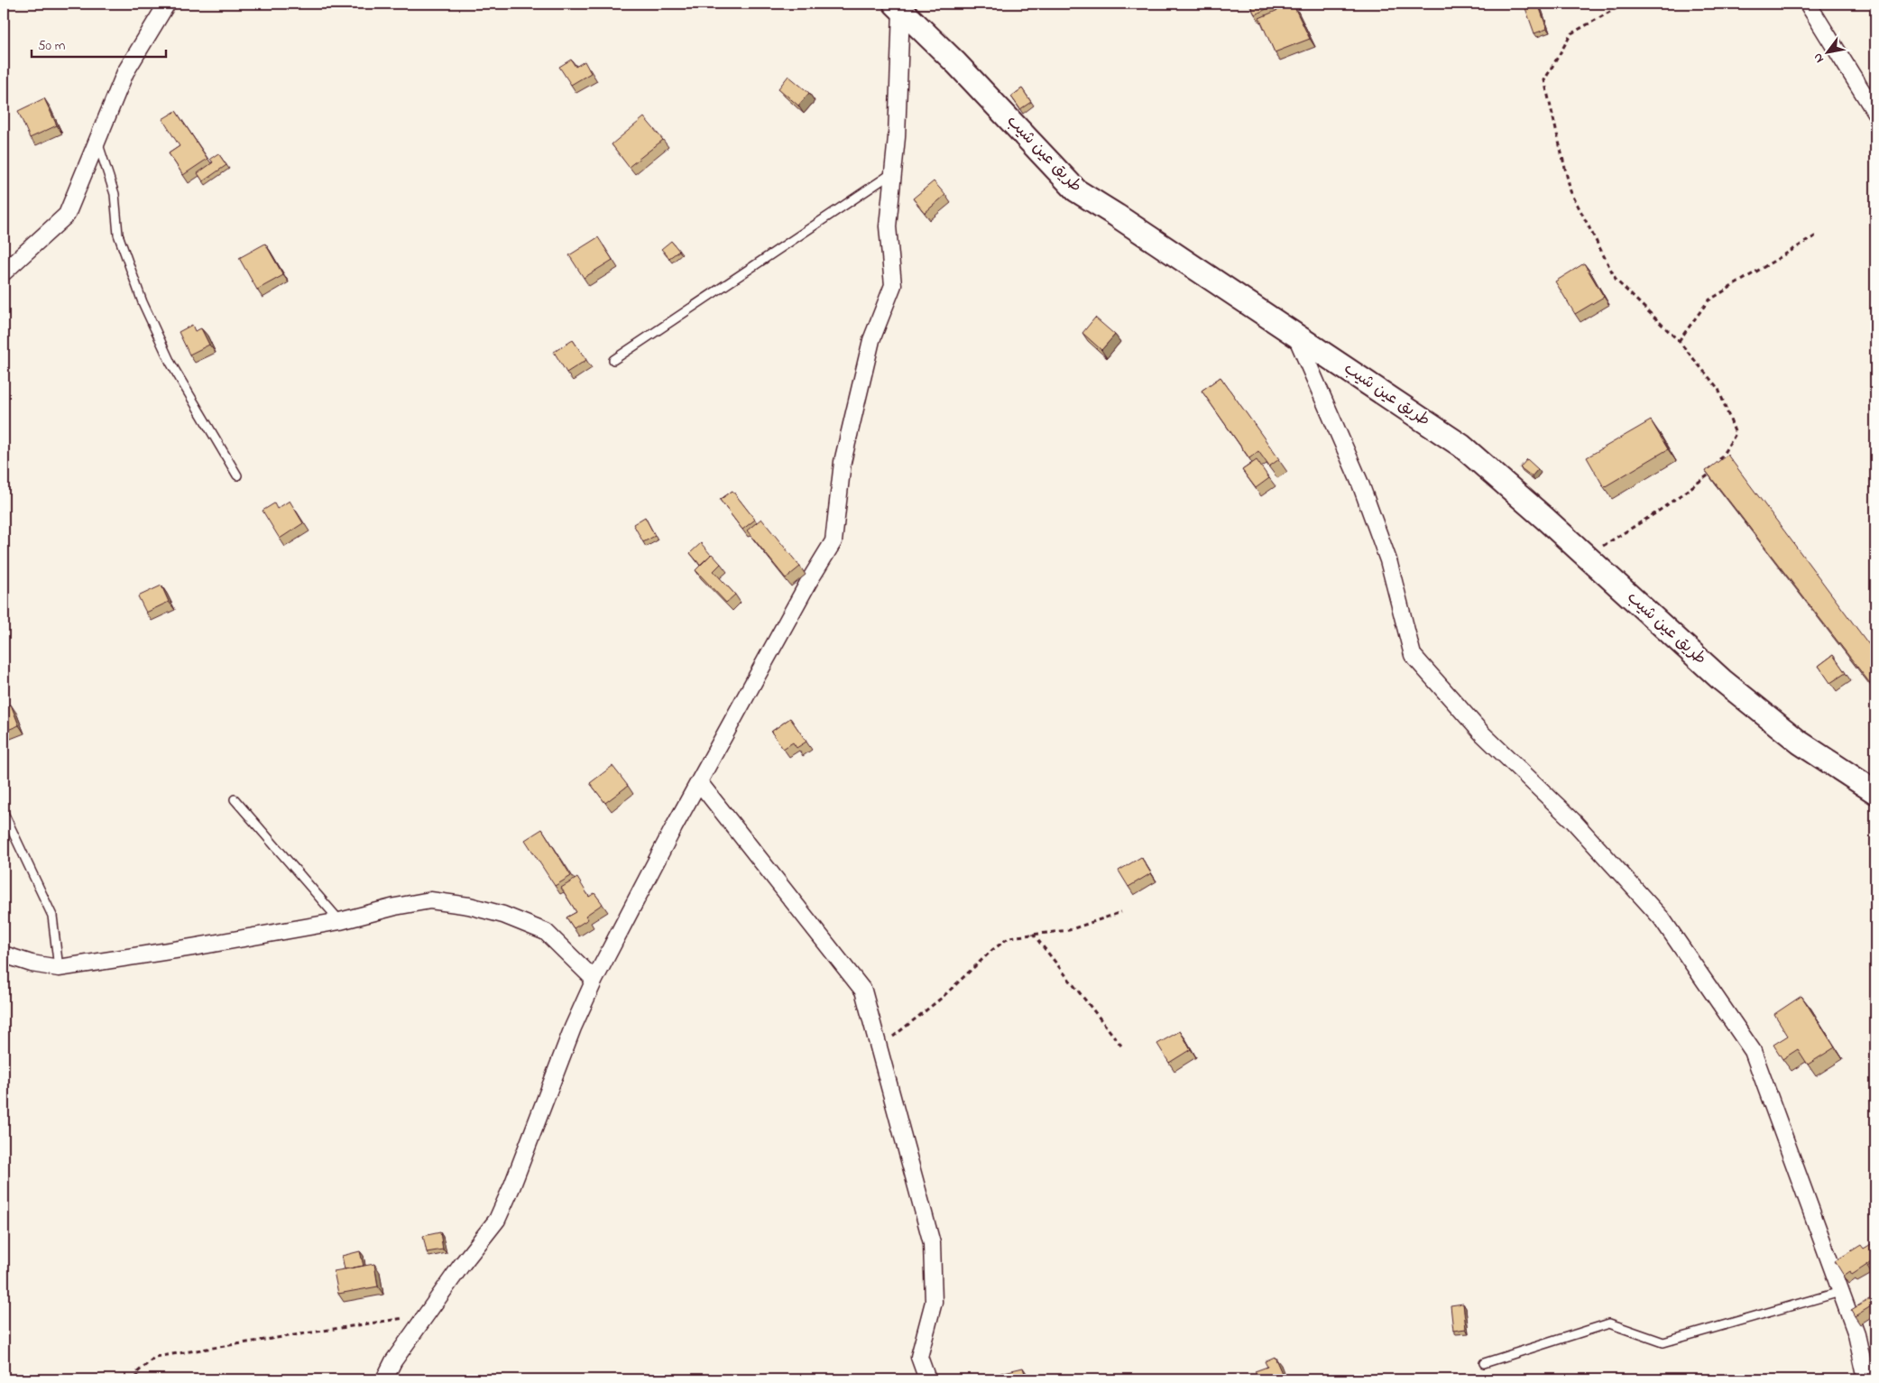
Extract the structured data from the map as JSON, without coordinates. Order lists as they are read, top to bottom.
{
  "streets": {
    "main road": ["طريق عين شيب"]
  },
  "scale_bar": "50 m",
  "north": "bottom left"
}
